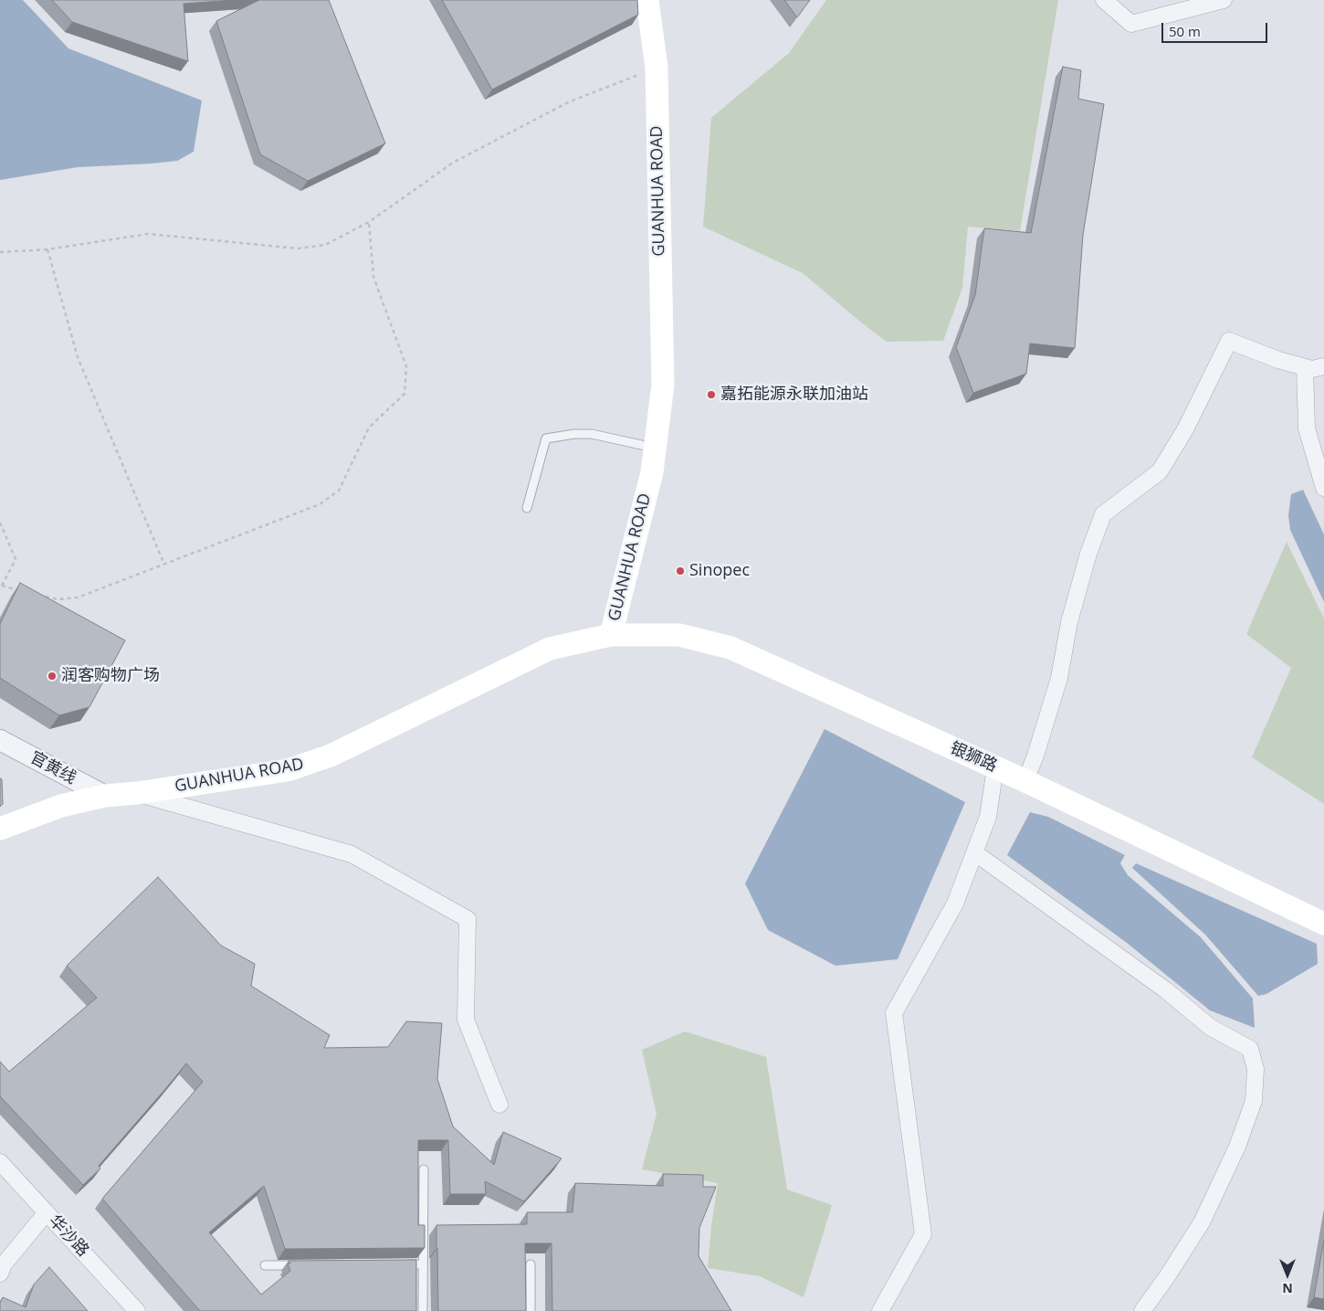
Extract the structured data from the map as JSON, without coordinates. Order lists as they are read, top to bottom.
{
  "streets": {
    "main road": ["GUANHUA ROAD", "银狮路"],
    "street": ["官黄线", "华沙路"]
  },
  "crossings": [
    ["GUANHUA ROAD", "银狮路"],
    ["GUANHUA ROAD", "官黄线"]
  ],
  "places": ["嘉拓能源永联加油站", "Sinopec", "润客购物广场"],
  "scale_bar": "50 m",
  "north": "bottom"
}
